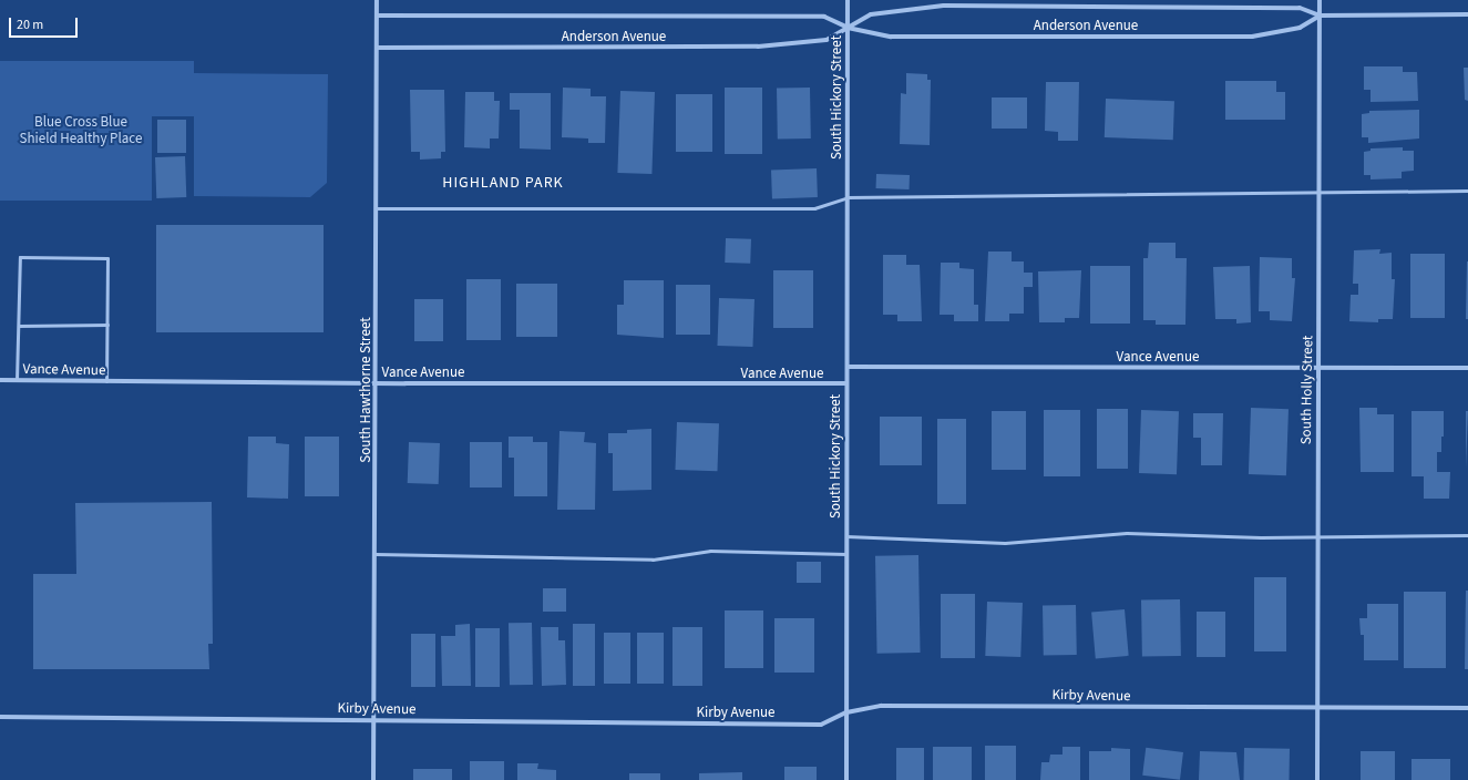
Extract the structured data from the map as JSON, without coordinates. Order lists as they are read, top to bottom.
{
  "streets": {
    "street": [
      "Anderson Avenue",
      "South Hickory Street",
      "Vance Avenue",
      "South Hawthorne Street",
      "South Holly Street",
      "Kirby Avenue"
    ]
  },
  "crossings": [
    ["Anderson Avenue", "South Hickory Street"],
    ["Anderson Avenue", "South Hawthorne Street"],
    ["Anderson Avenue", "South Holly Street"],
    ["South Hickory Street", "Vance Avenue"],
    ["South Hickory Street", "Kirby Avenue"],
    ["Vance Avenue", "South Hawthorne Street"],
    ["Vance Avenue", "South Holly Street"],
    ["South Hawthorne Street", "Kirby Avenue"],
    ["South Holly Street", "Kirby Avenue"]
  ],
  "districts": ["HIGHLAND PARK"],
  "parks": ["Blue Cross Blue Shield Healthy Place"],
  "scale_bar": "20 m"
}
